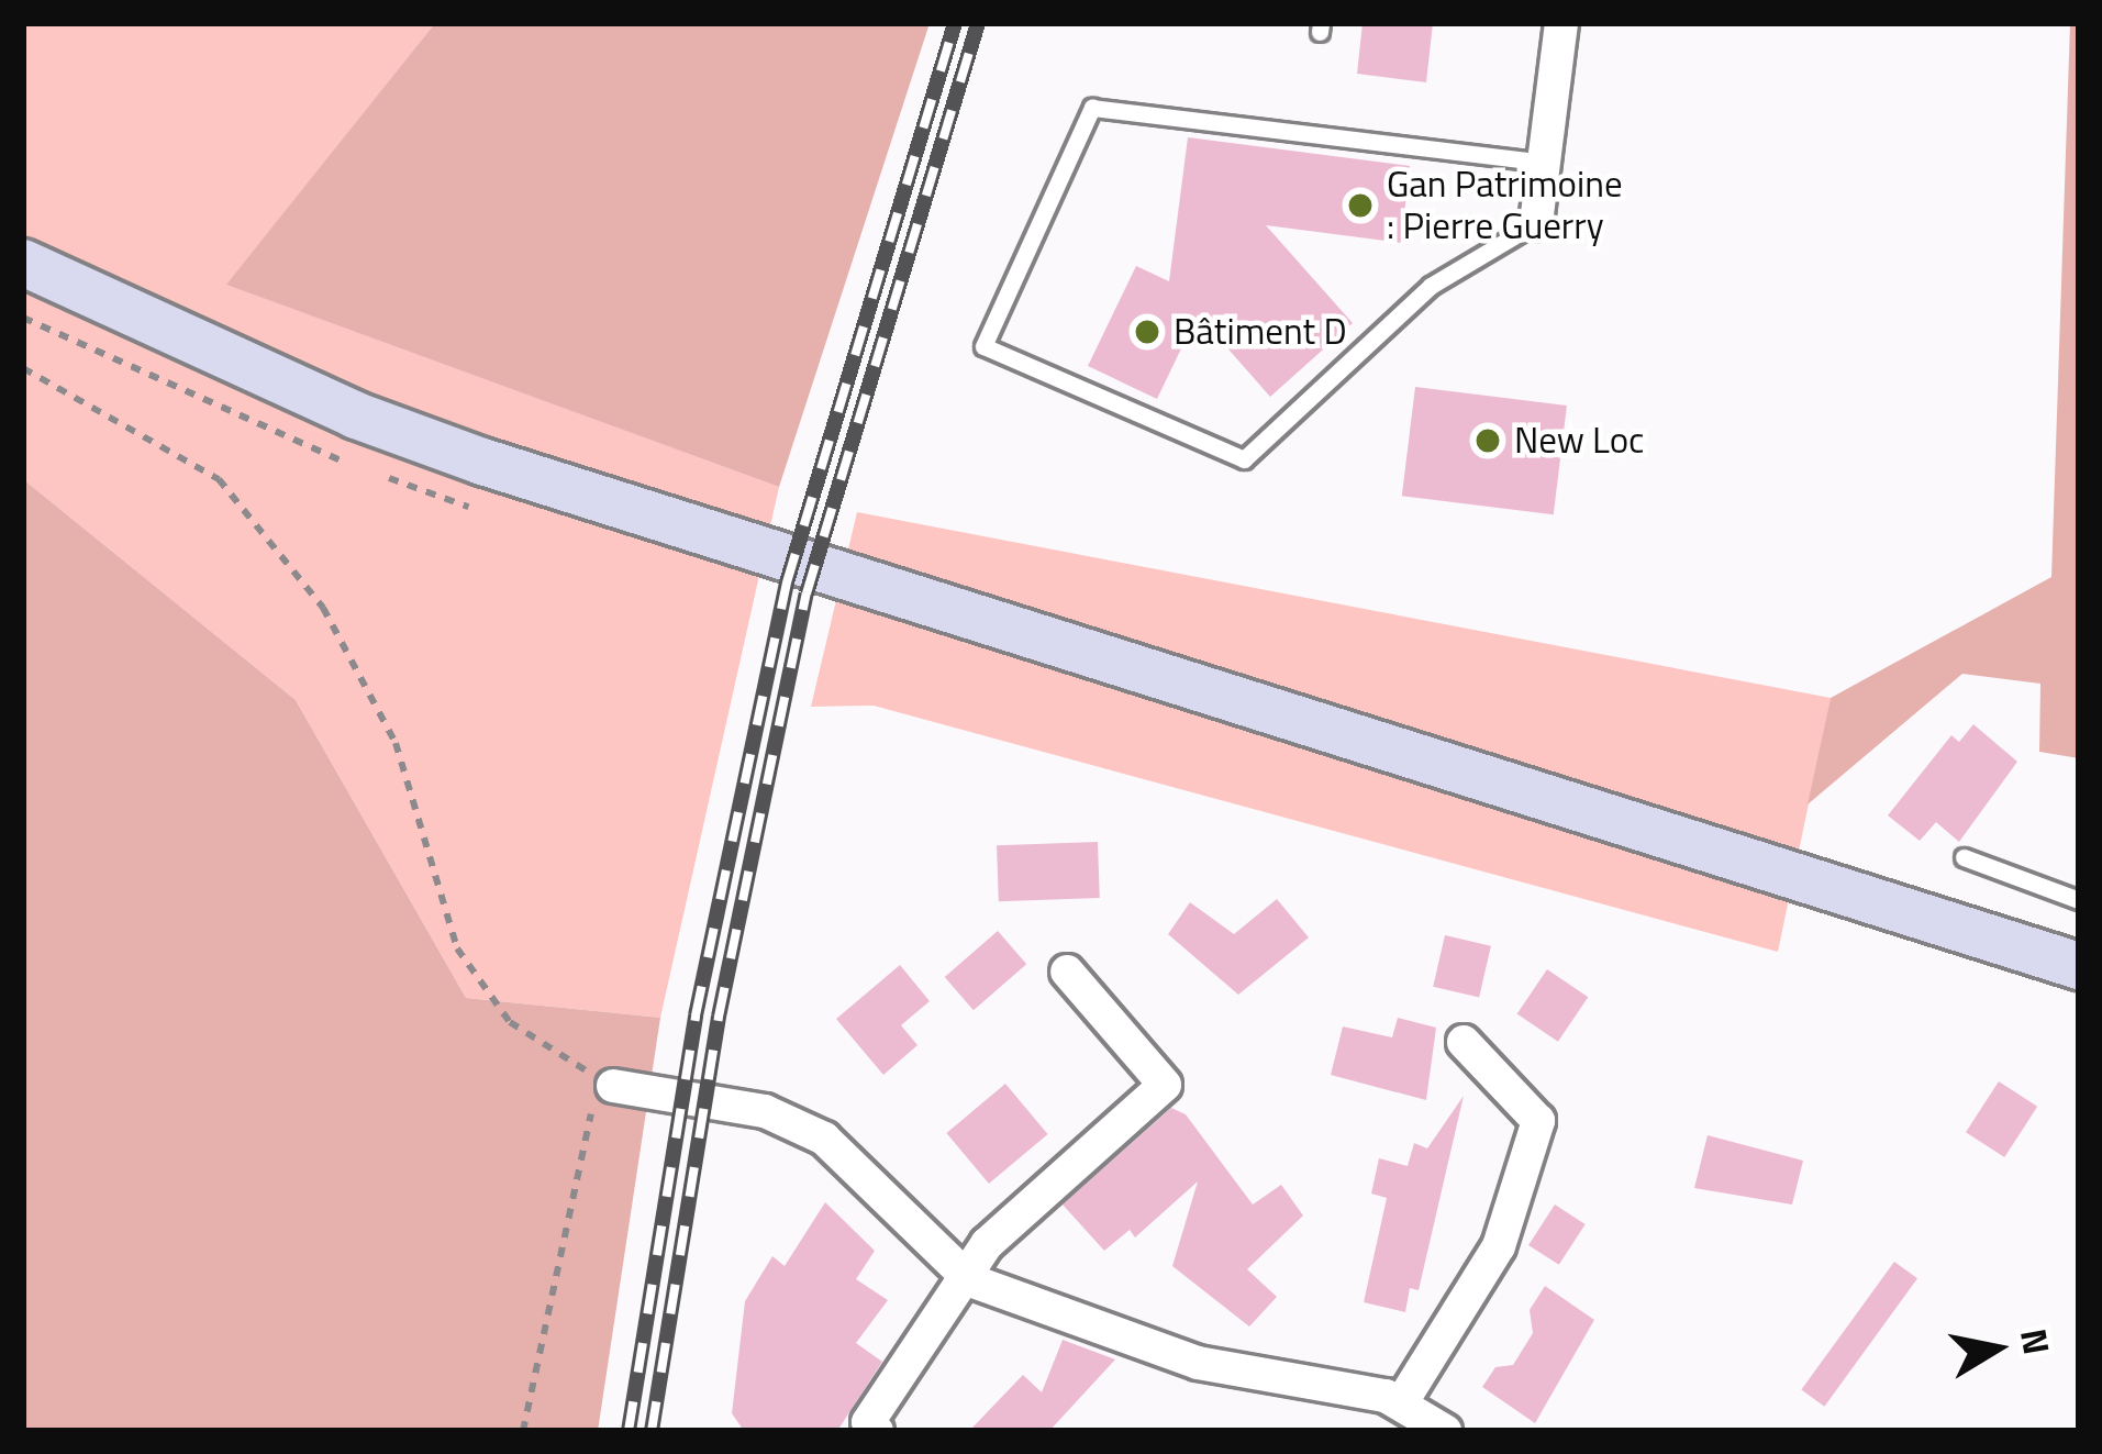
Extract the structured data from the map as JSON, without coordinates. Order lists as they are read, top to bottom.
{
  "places": ["Gan Patrimoine : Pierre Guerry", "Bâtiment D", "New Loc"],
  "north": "right"
}
